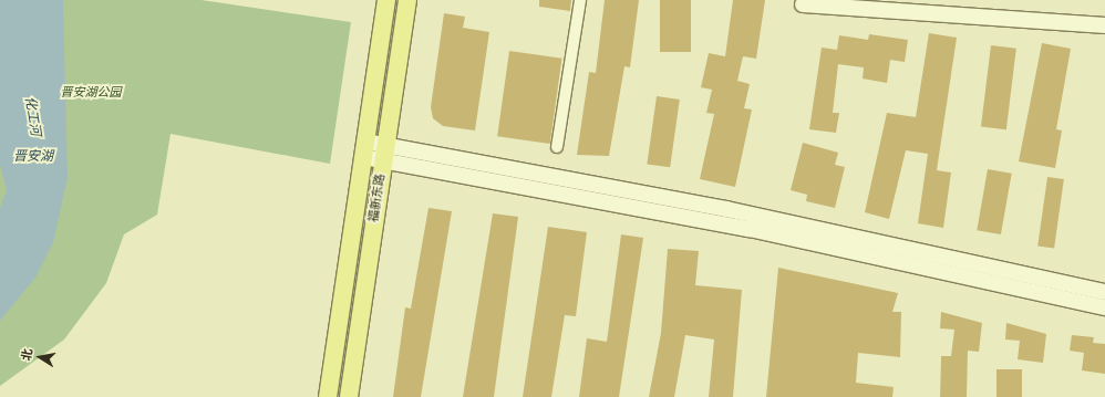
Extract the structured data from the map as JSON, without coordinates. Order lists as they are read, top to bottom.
{
  "streets": {
    "main road": ["福新东路"]
  },
  "water": ["化工河", "晋安湖"],
  "parks": ["晋安湖公园"],
  "north": "left"
}
